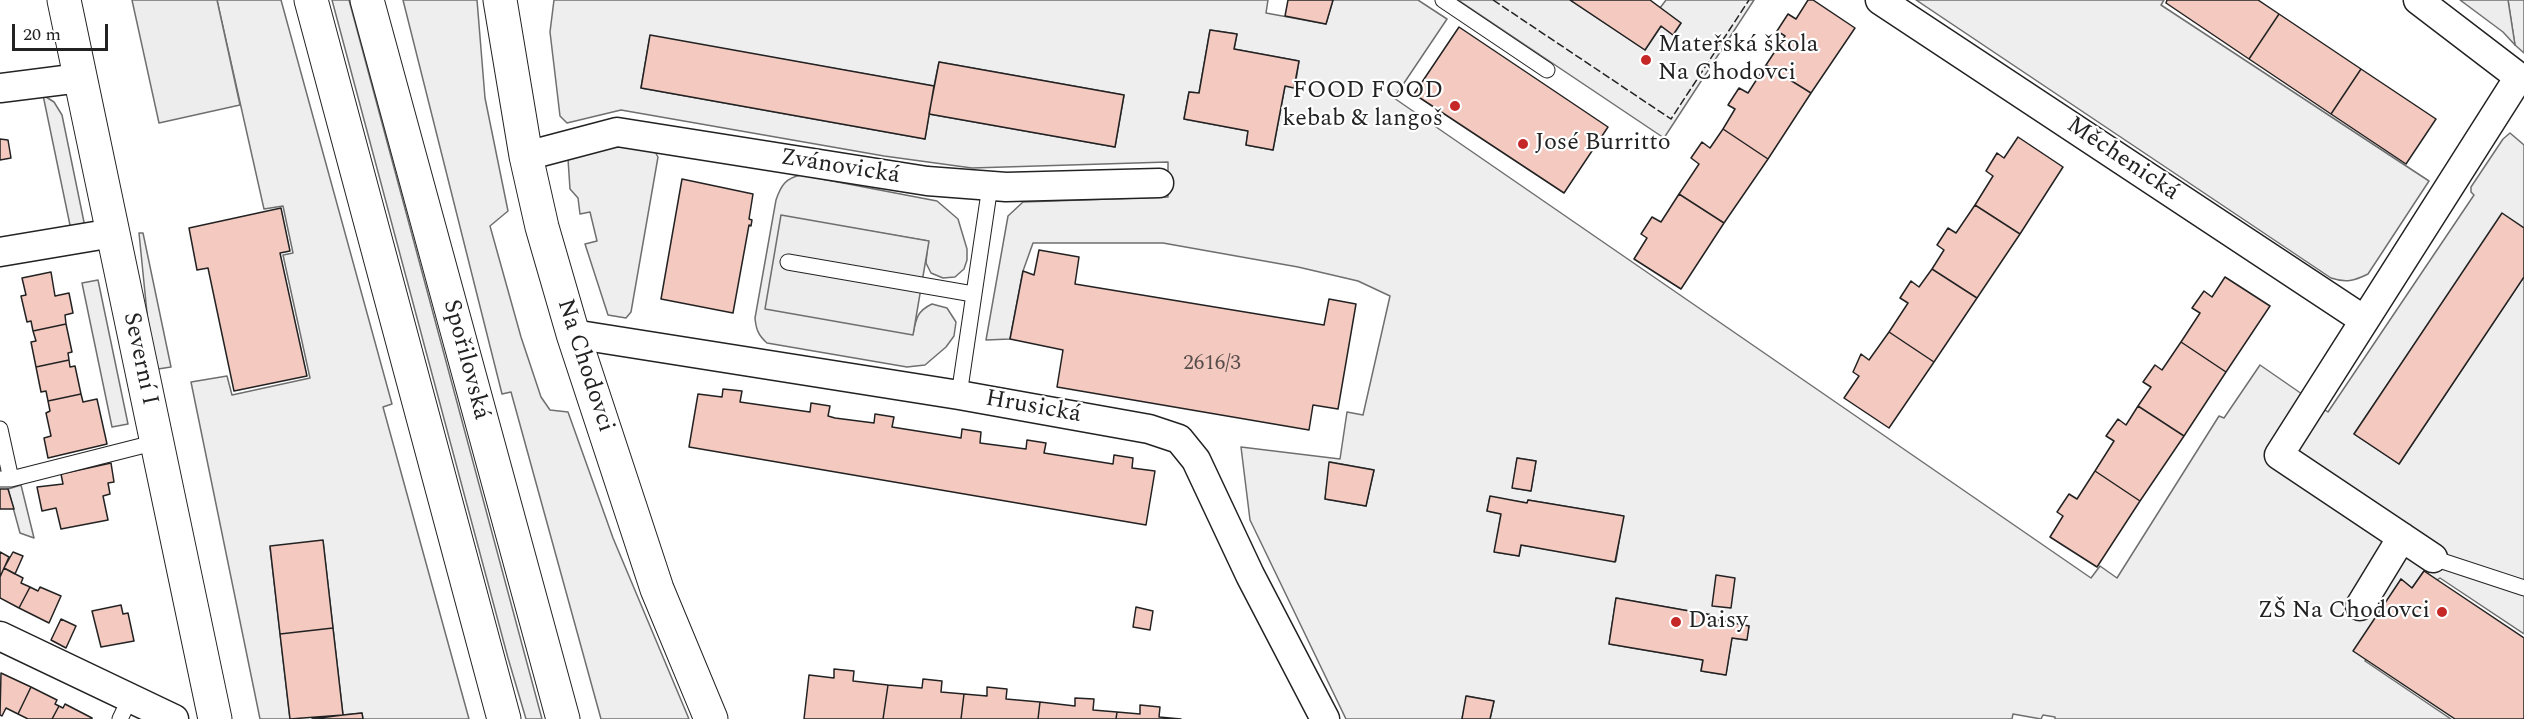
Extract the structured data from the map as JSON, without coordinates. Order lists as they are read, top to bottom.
{
  "streets": {
    "main road": ["Severní I", "Spořilovská", "Na Chodovci"],
    "street": ["Měchenická", "Zvánovická", "Hrusická"]
  },
  "crossings": [
    ["Zvánovická", "Na Chodovci"],
    ["Na Chodovci", "Hrusická"]
  ],
  "places": [
    "Mateřská škola Na Chodovci",
    "FOOD FOOD kebab & langoš",
    "José Burritto",
    "ZŠ Na Chodovci",
    "Daisy"
  ],
  "house_numbers": ["2616/3"],
  "scale_bar": "20 m"
}
